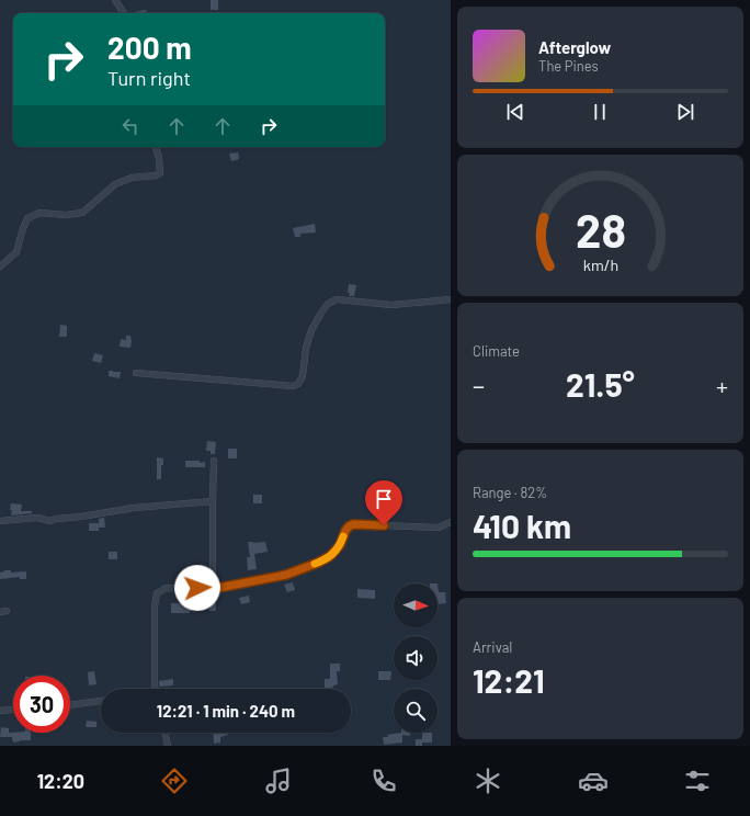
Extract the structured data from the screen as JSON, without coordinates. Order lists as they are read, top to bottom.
{
  "north": "right",
  "page": {
    "turn": ["200 m", "Turn right"],
    "song": ["Afterglow", "The Pines"],
    "tile": [
      "Climate",
      ["Range · 82%", "410 km"],
      ["Arrival", "12:21"]
    ],
    "heat": ["−", "21.5°", "+"],
    "limit": "30",
    "trip": "12:21 · 1 min · 240 m",
    "tabs": "12:20",
    "gauge": ["28", "km/h"]
  }
}
